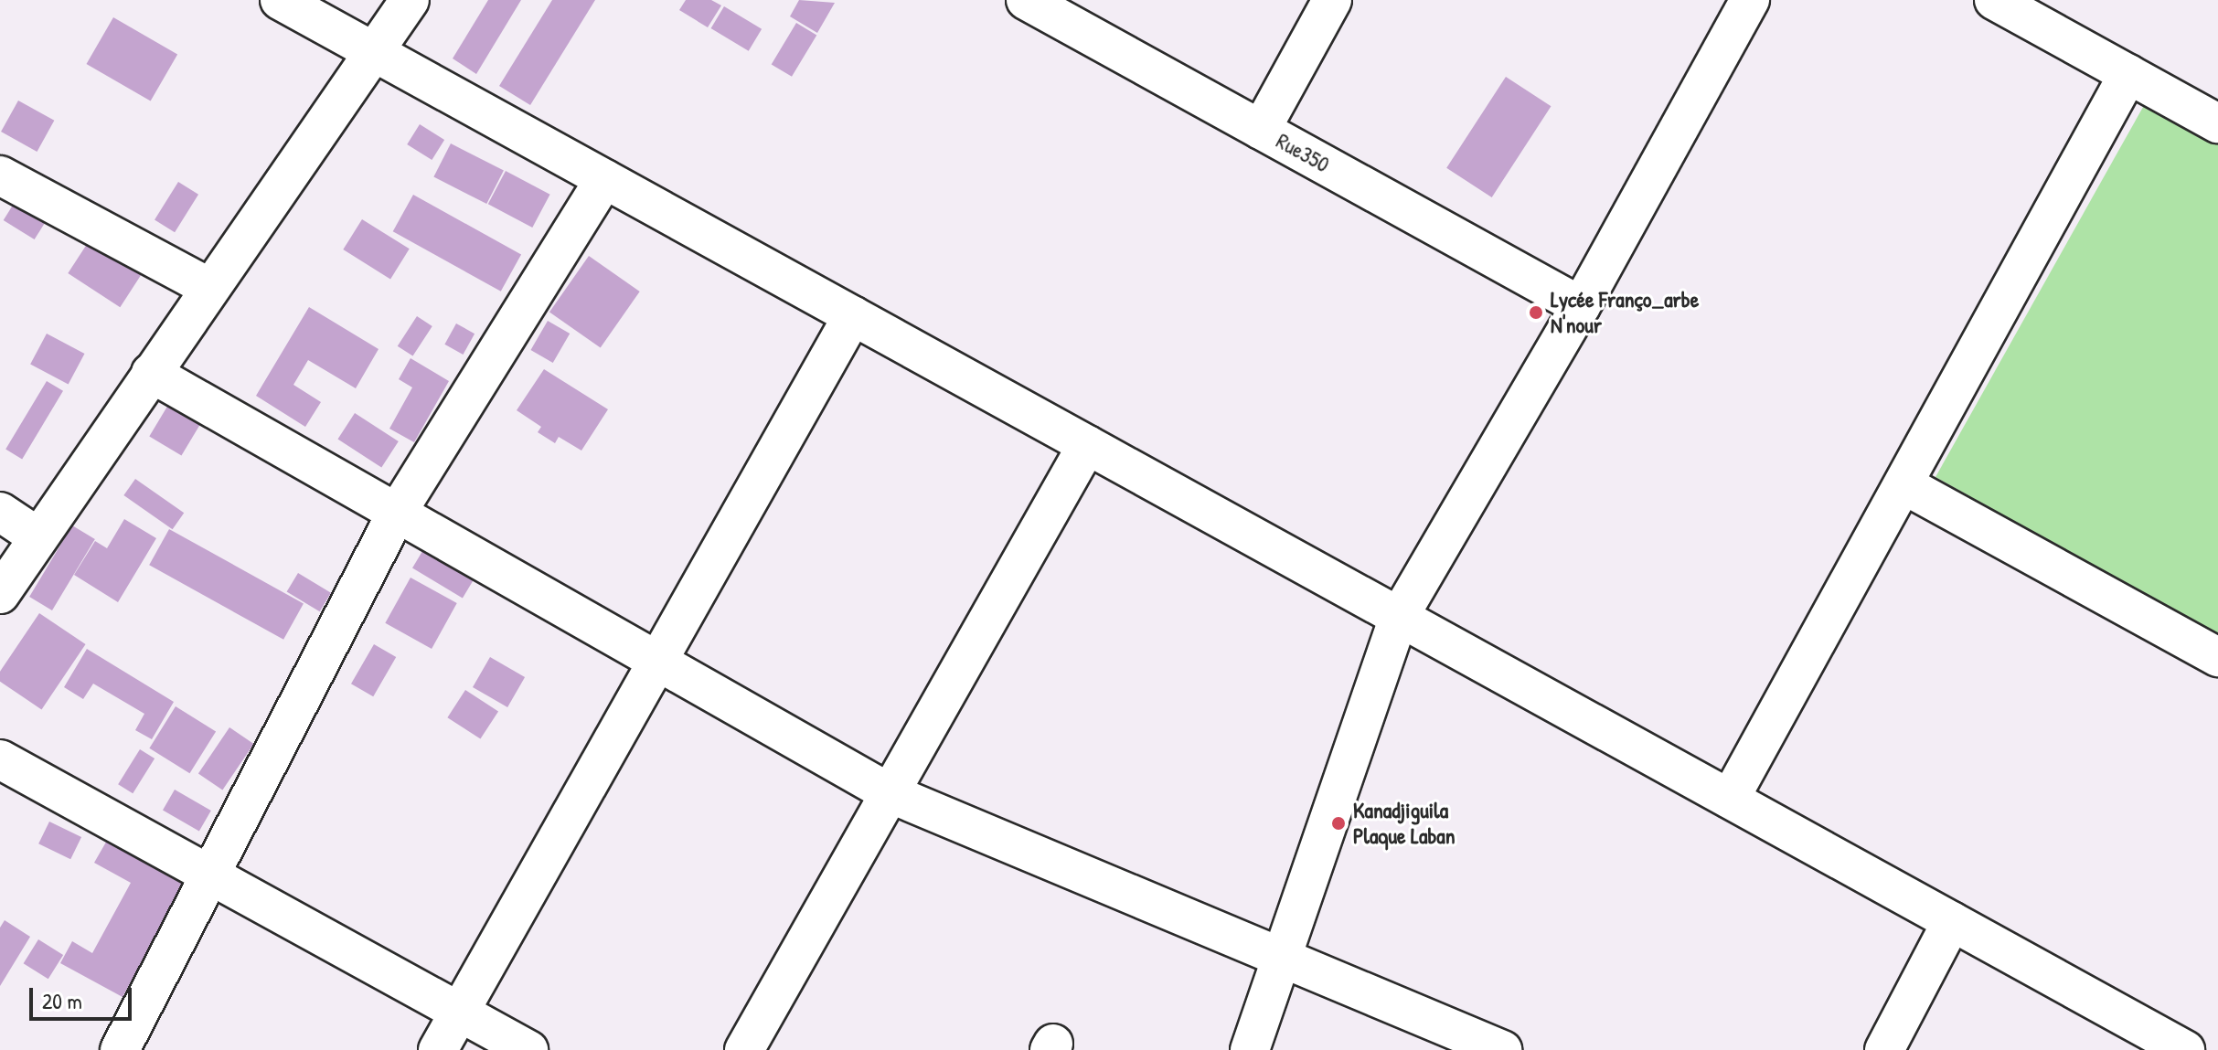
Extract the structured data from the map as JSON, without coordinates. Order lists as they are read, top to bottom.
{
  "streets": {
    "street": ["Rue350"]
  },
  "places": ["Lycée Franço_arbe N'nour", "Kanadjiguila Plaque Laban"],
  "scale_bar": "20 m"
}
